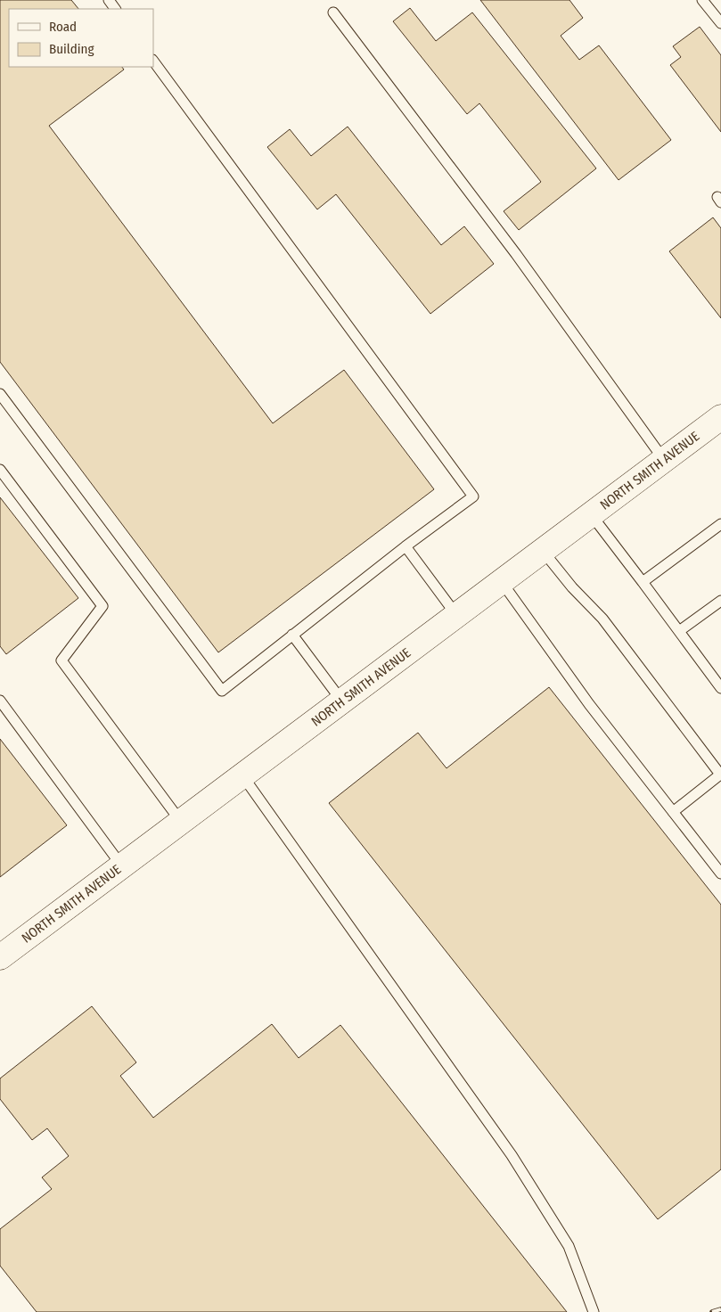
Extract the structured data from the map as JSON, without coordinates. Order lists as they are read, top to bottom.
{
  "streets": {
    "main road": ["NORTH SMITH AVENUE"]
  },
  "legend": ["Road", "Building"]
}
